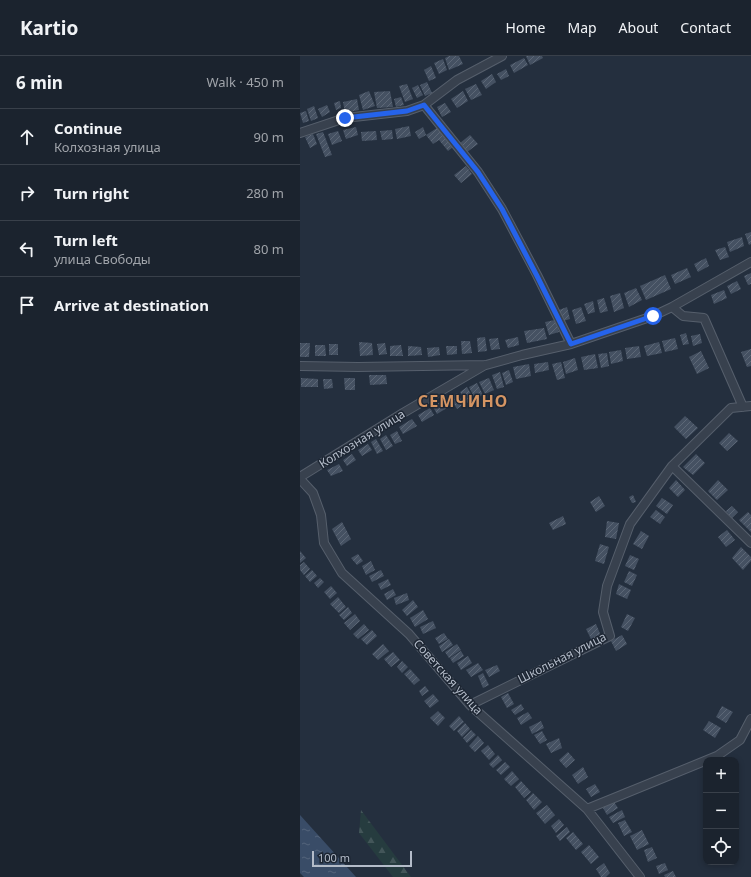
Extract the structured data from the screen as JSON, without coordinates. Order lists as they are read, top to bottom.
{
  "streets": {
    "street": ["Колхозная улица", "Школьная улица", "Советская улица"]
  },
  "crossings": [
    ["Колхозная улица", "Советская улица"],
    ["Школьная улица", "Советская улица"]
  ],
  "districts": ["СЕМЧИНО"],
  "scale_bar": "100 m",
  "page": {
    "header": "Kartio",
    "nav": [
      "Home",
      "Map",
      "About",
      "Contact"
    ],
    "heading": ["6 min", "Walk · 450 m"],
    "list": [
      ["Continue", "Колхозная улица", "90 m"],
      ["Turn right", "280 m"],
      ["Turn left", "улица Свободы", "80 m"],
      "Arrive at destination"
    ],
    "map_buttons": ["+", "−"],
    "scale": "100 m"
  }
}
